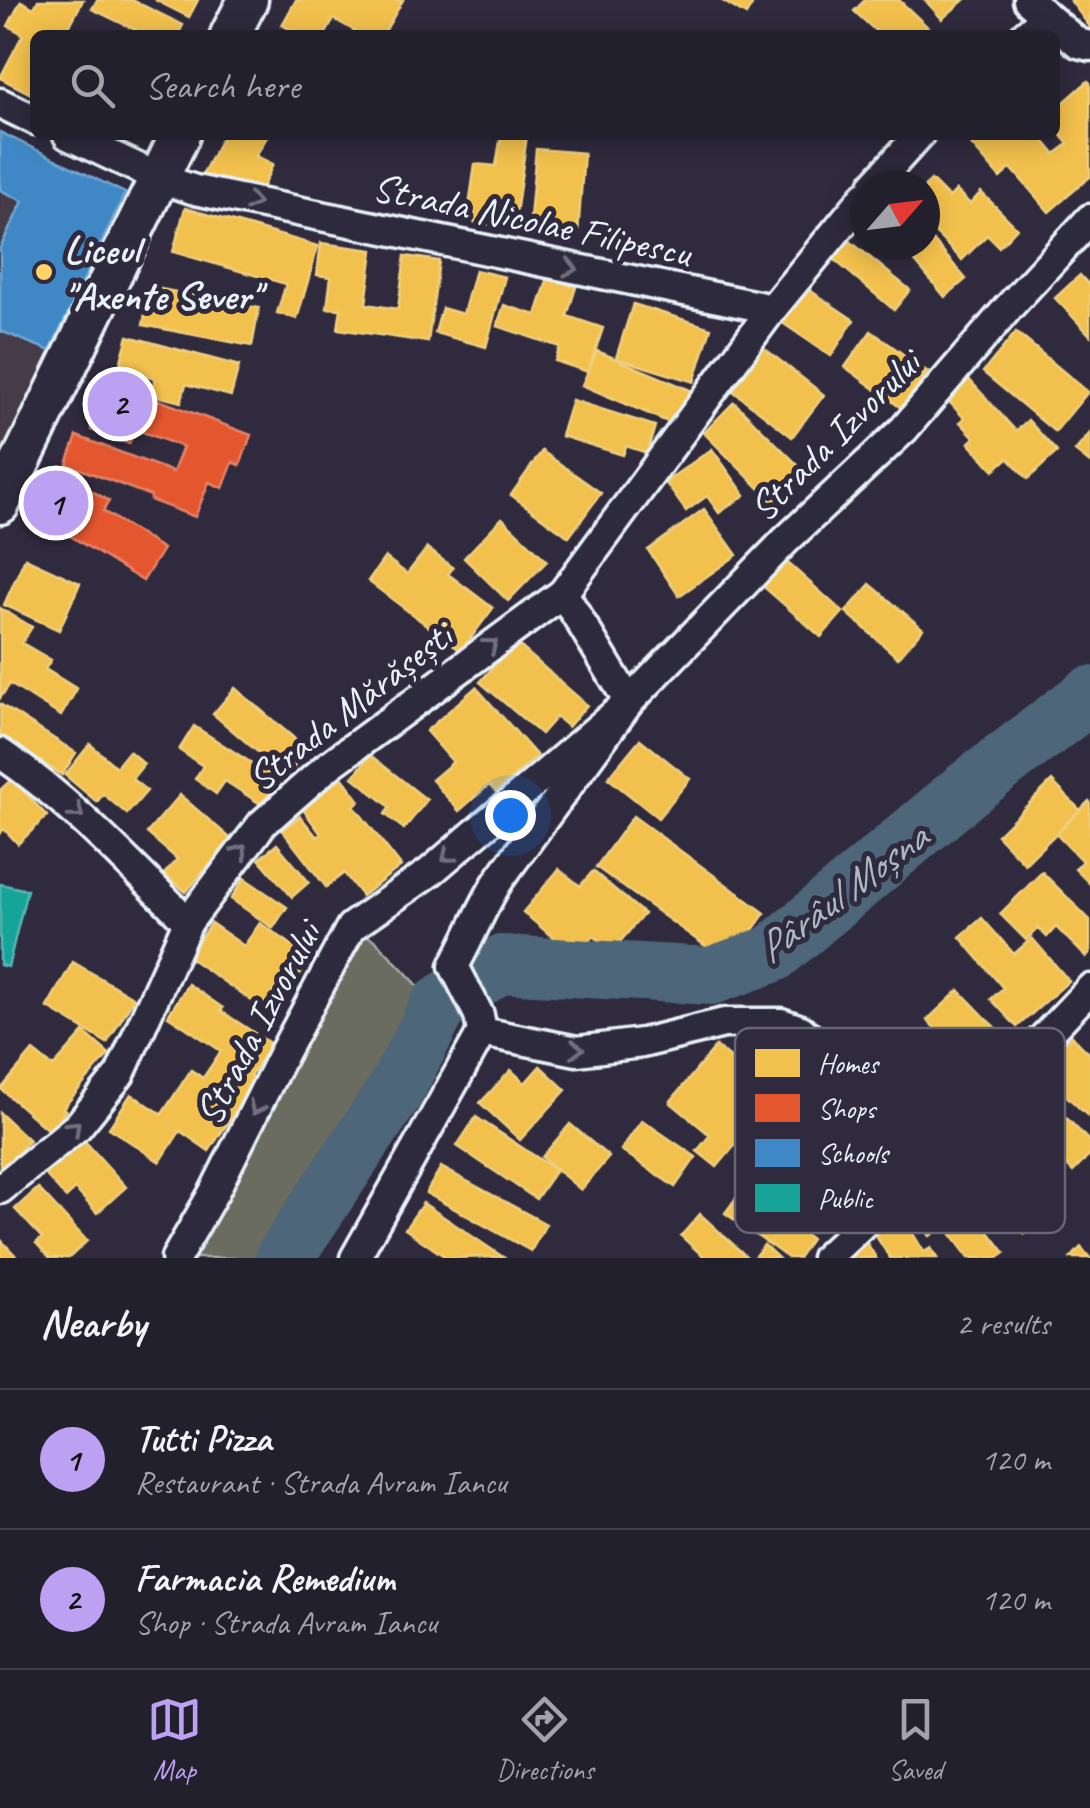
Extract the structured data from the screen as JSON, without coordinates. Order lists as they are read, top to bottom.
{
  "streets": {
    "street": ["Strada Nicolae Filipescu", "Strada Izvorului", "Strada Mărășești"]
  },
  "crossings": [
    ["Strada Nicolae Filipescu", "Strada Mărășești"]
  ],
  "one_way": ["Strada Nicolae Filipescu", "Strada Mărășești"],
  "water": ["Pârâul Moșna"],
  "places": ["Liceul \"Axente Sever\""],
  "legend": [
    "Homes",
    "Shops",
    "Schools",
    "Public"
  ],
  "north": "top right",
  "page": {
    "search": "Search here",
    "pins": ["2", "1"],
    "heading": ["Nearby", "2 results"],
    "list": [
      {
        "mark": "1",
        "name": "Tutti Pizza",
        "note": "Restaurant · Strada Avram Iancu",
        "value": "120 m"
      },
      {
        "mark": "2",
        "name": "Farmacia Remedium",
        "note": "Shop · Strada Avram Iancu",
        "value": "120 m"
      }
    ],
    "nav": ["Map", "Directions", "Saved"]
  }
}
